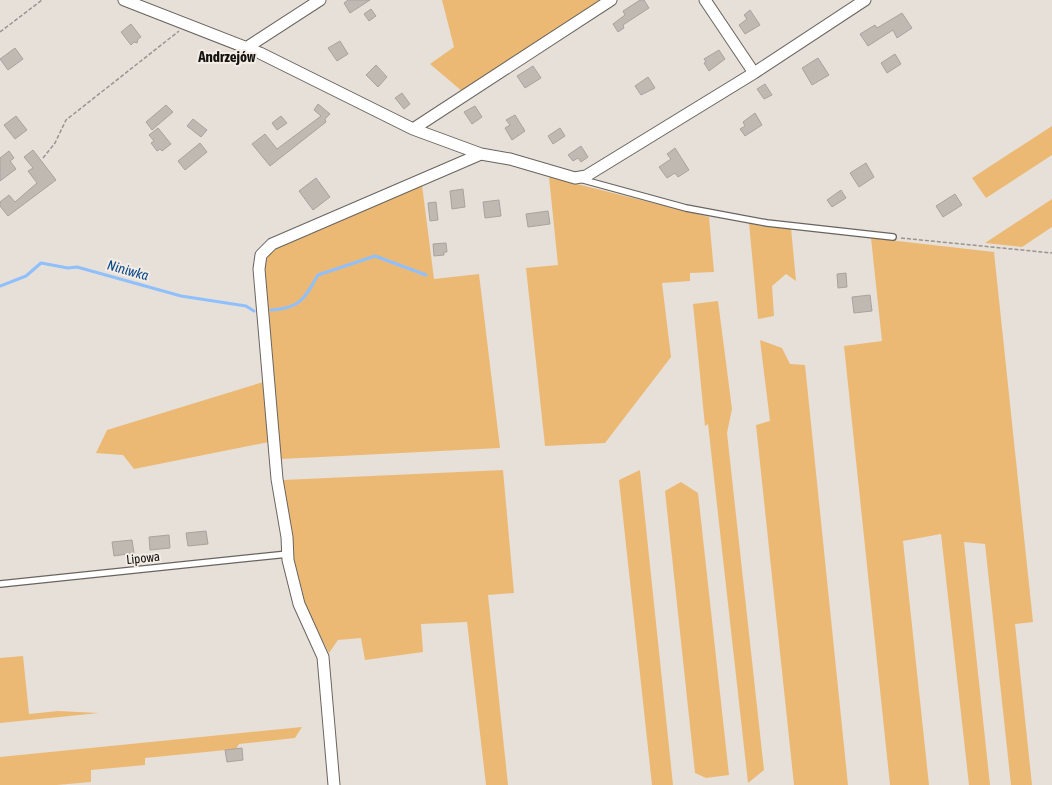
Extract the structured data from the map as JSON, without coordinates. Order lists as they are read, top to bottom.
{
  "streets": {
    "lane": ["Lipowa"]
  },
  "districts": ["Andrzejów"],
  "water": ["Niniwka"]
}
